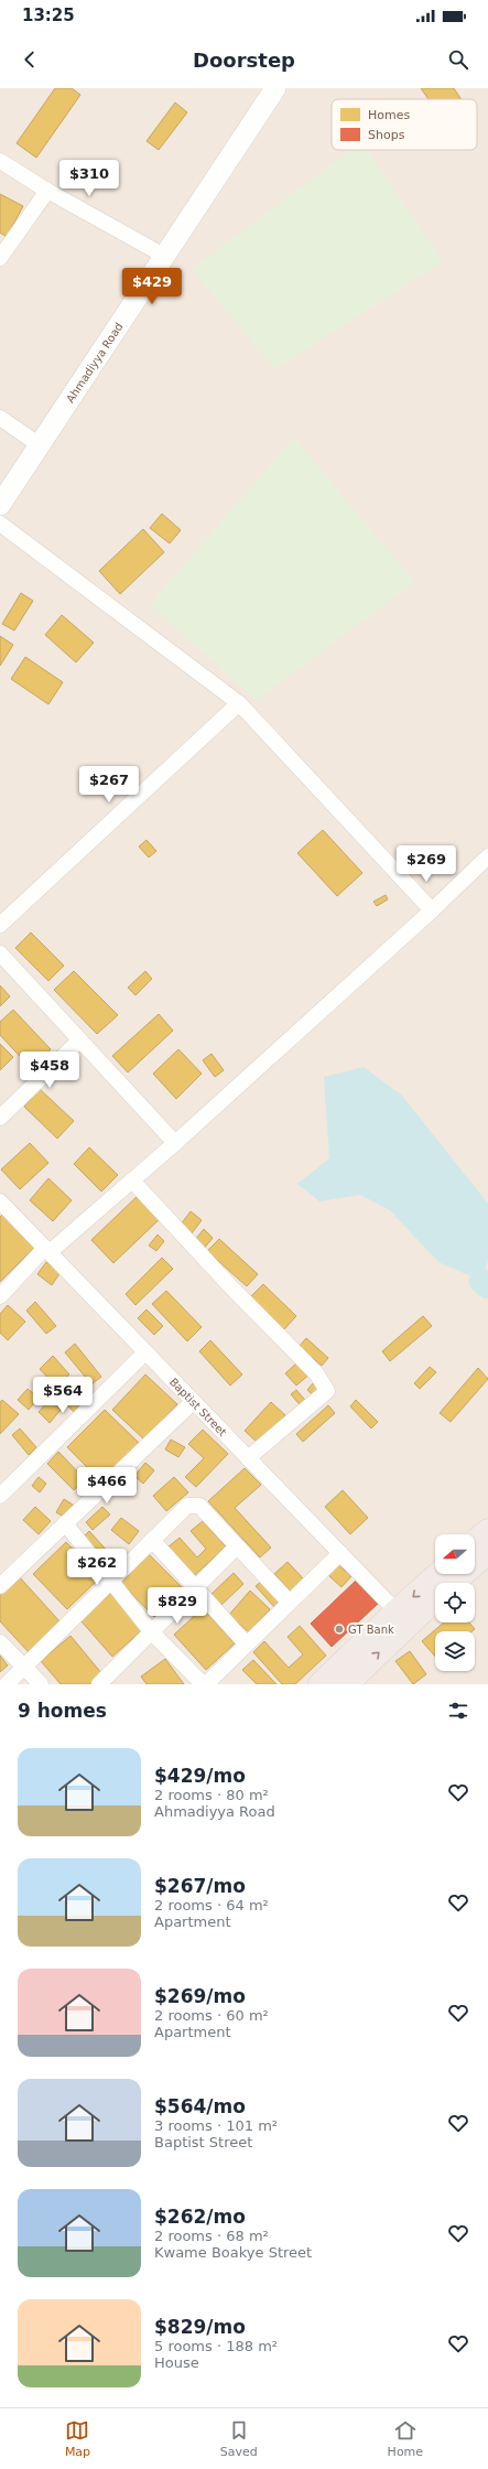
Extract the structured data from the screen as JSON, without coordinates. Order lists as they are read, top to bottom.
{
  "streets": {
    "street": ["Ahmadiyya Road", "Baptist Street"]
  },
  "places": ["GT Bank"],
  "legend": ["Homes", "Shops"],
  "north": "left",
  "page": {
    "status": "13:25",
    "header": "Doorstep",
    "price": [
      "$310",
      "$429",
      "$267",
      "$269",
      "$458",
      "$564",
      "$466",
      "$262",
      "$829"
    ],
    "heading": "9 homes",
    "list": [
      {
        "name": "$429/mo",
        "note": "2 rooms · 80 m² · Ahmadiyya Road"
      },
      {
        "name": "$267/mo",
        "note": "2 rooms · 64 m² · Apartment"
      },
      {
        "name": "$269/mo",
        "note": "2 rooms · 60 m² · Apartment"
      },
      {
        "name": "$564/mo",
        "note": "3 rooms · 101 m² · Baptist Street"
      },
      {
        "name": "$262/mo",
        "note": "2 rooms · 68 m² · Kwame Boakye Street"
      },
      {
        "name": "$829/mo",
        "note": "5 rooms · 188 m² · House"
      }
    ],
    "tabs": ["Map", "Saved", "Home"]
  }
}
